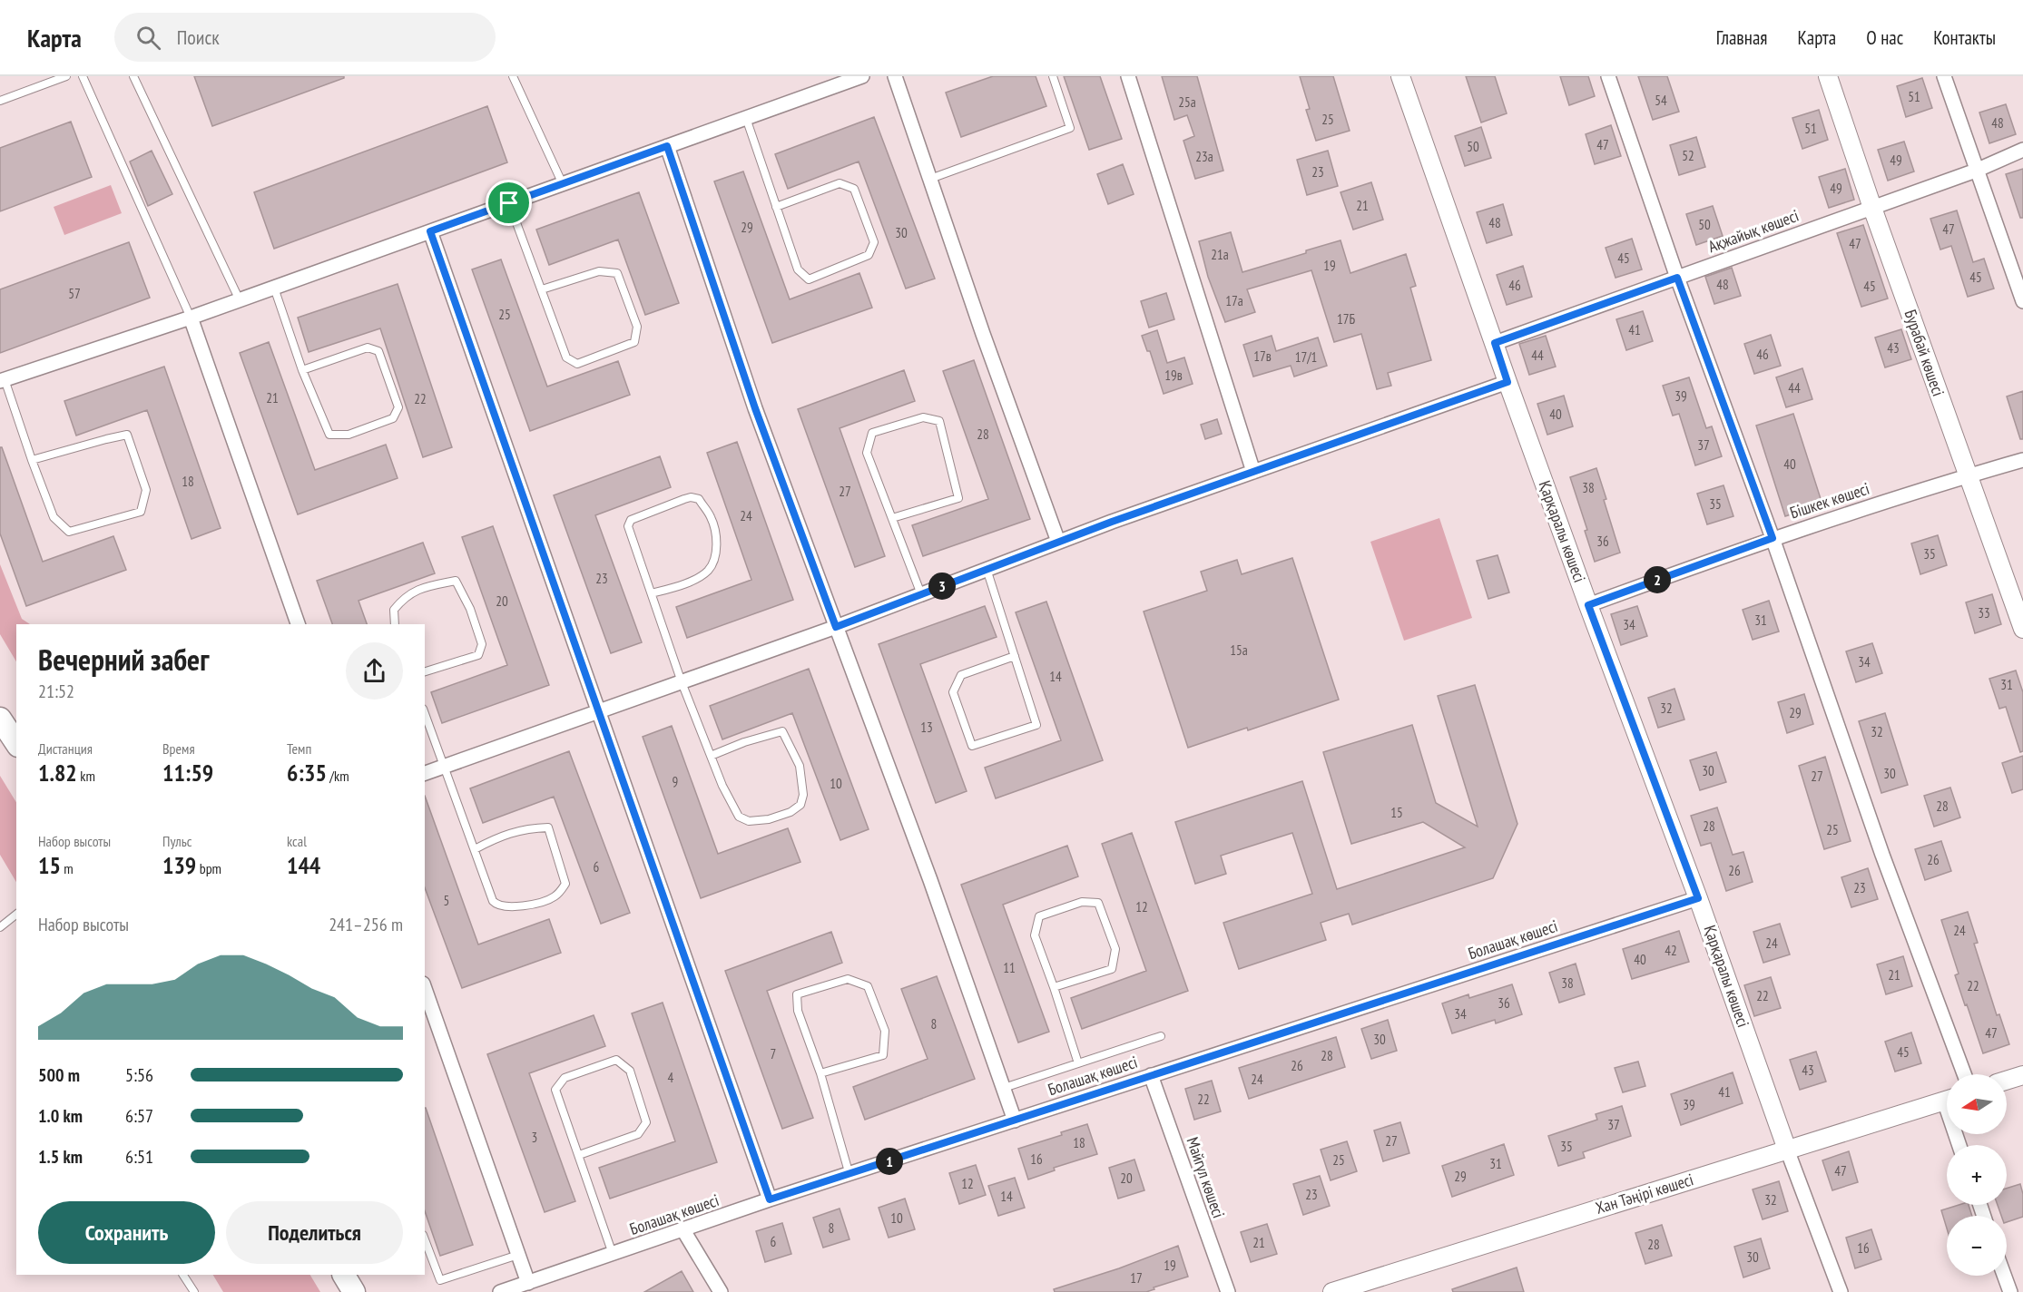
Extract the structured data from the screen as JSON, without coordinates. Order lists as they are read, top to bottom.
{
  "streets": {
    "street": [
      "Ақжайық көшесі",
      "Бурабай көшесі",
      "Бішкек көшесі",
      "Қарқаралы көшесі",
      "Болашақ көшесі",
      "Майгүл көшесі",
      "Хан Тәңірі көшесі"
    ]
  },
  "crossings": [
    ["Ақжайық көшесі", "Бурабай көшесі"],
    ["Ақжайық көшесі", "Қарқаралы көшесі"],
    ["Бурабай көшесі", "Бішкек көшесі"],
    ["Бішкек көшесі", "Қарқаралы көшесі"],
    ["Қарқаралы көшесі", "Болашақ көшесі"],
    ["Қарқаралы көшесі", "Хан Тәңірі көшесі"],
    ["Болашақ көшесі", "Майгүл көшесі"]
  ],
  "house_numbers": [
    "51",
    "54",
    "25а",
    "25",
    "48",
    "51",
    "47",
    "50",
    "52",
    "23а",
    "49",
    "23",
    "49",
    "21",
    "48",
    "50",
    "29",
    "47",
    "30",
    "47",
    "21а",
    "45",
    "19",
    "45",
    "48",
    "46",
    "45",
    "57",
    "17а",
    "25",
    "17Б",
    "41",
    "43",
    "46",
    "44",
    "17в",
    "17/1",
    "19в",
    "44",
    "39",
    "21",
    "22",
    "40",
    "28",
    "37",
    "40",
    "18",
    "38",
    "27",
    "35",
    "24",
    "36",
    "35",
    "23",
    "20",
    "33",
    "31",
    "34",
    "15а",
    "34",
    "14",
    "31",
    "32",
    "29",
    "13",
    "32",
    "30",
    "30",
    "27",
    "9",
    "10",
    "28",
    "15",
    "28",
    "25",
    "26",
    "6",
    "26",
    "23",
    "5",
    "12",
    "24",
    "24",
    "42",
    "40",
    "11",
    "21",
    "38",
    "22",
    "22",
    "36",
    "34",
    "8",
    "47",
    "30",
    "45",
    "7",
    "28",
    "26",
    "43",
    "4",
    "24",
    "41",
    "22",
    "39",
    "37",
    "3",
    "27",
    "18",
    "35",
    "16",
    "25",
    "31",
    "47",
    "29",
    "20",
    "12",
    "23",
    "14",
    "32",
    "10",
    "8",
    "6",
    "21",
    "28",
    "16",
    "30",
    "19",
    "17"
  ],
  "north": "left",
  "page": {
    "header": "Карта",
    "search": "Поиск",
    "nav": [
      "Главная",
      "Карта",
      "О нас",
      "Контакты"
    ],
    "pins": ["2", "3", "1"],
    "heading": ["Вечерний забег", "21:52"],
    "stats": [
      ["Дистанция", "1.82 km"],
      ["Время", "11:59"],
      ["Темп", "6:35 /km"],
      ["Набор высоты", "15 m"],
      ["Пульс", "139 bpm"],
      ["kcal", "144"]
    ],
    "chart": ["Набор высоты", "241–256 m"],
    "list": [
      {
        "name": "500 m",
        "note": "5:56"
      },
      {
        "name": "1.0 km",
        "note": "6:57"
      },
      {
        "name": "1.5 km",
        "note": "6:51"
      }
    ],
    "map_buttons": ["+", "−"],
    "buttons": ["Сохранить", "Поделиться"]
  }
}
